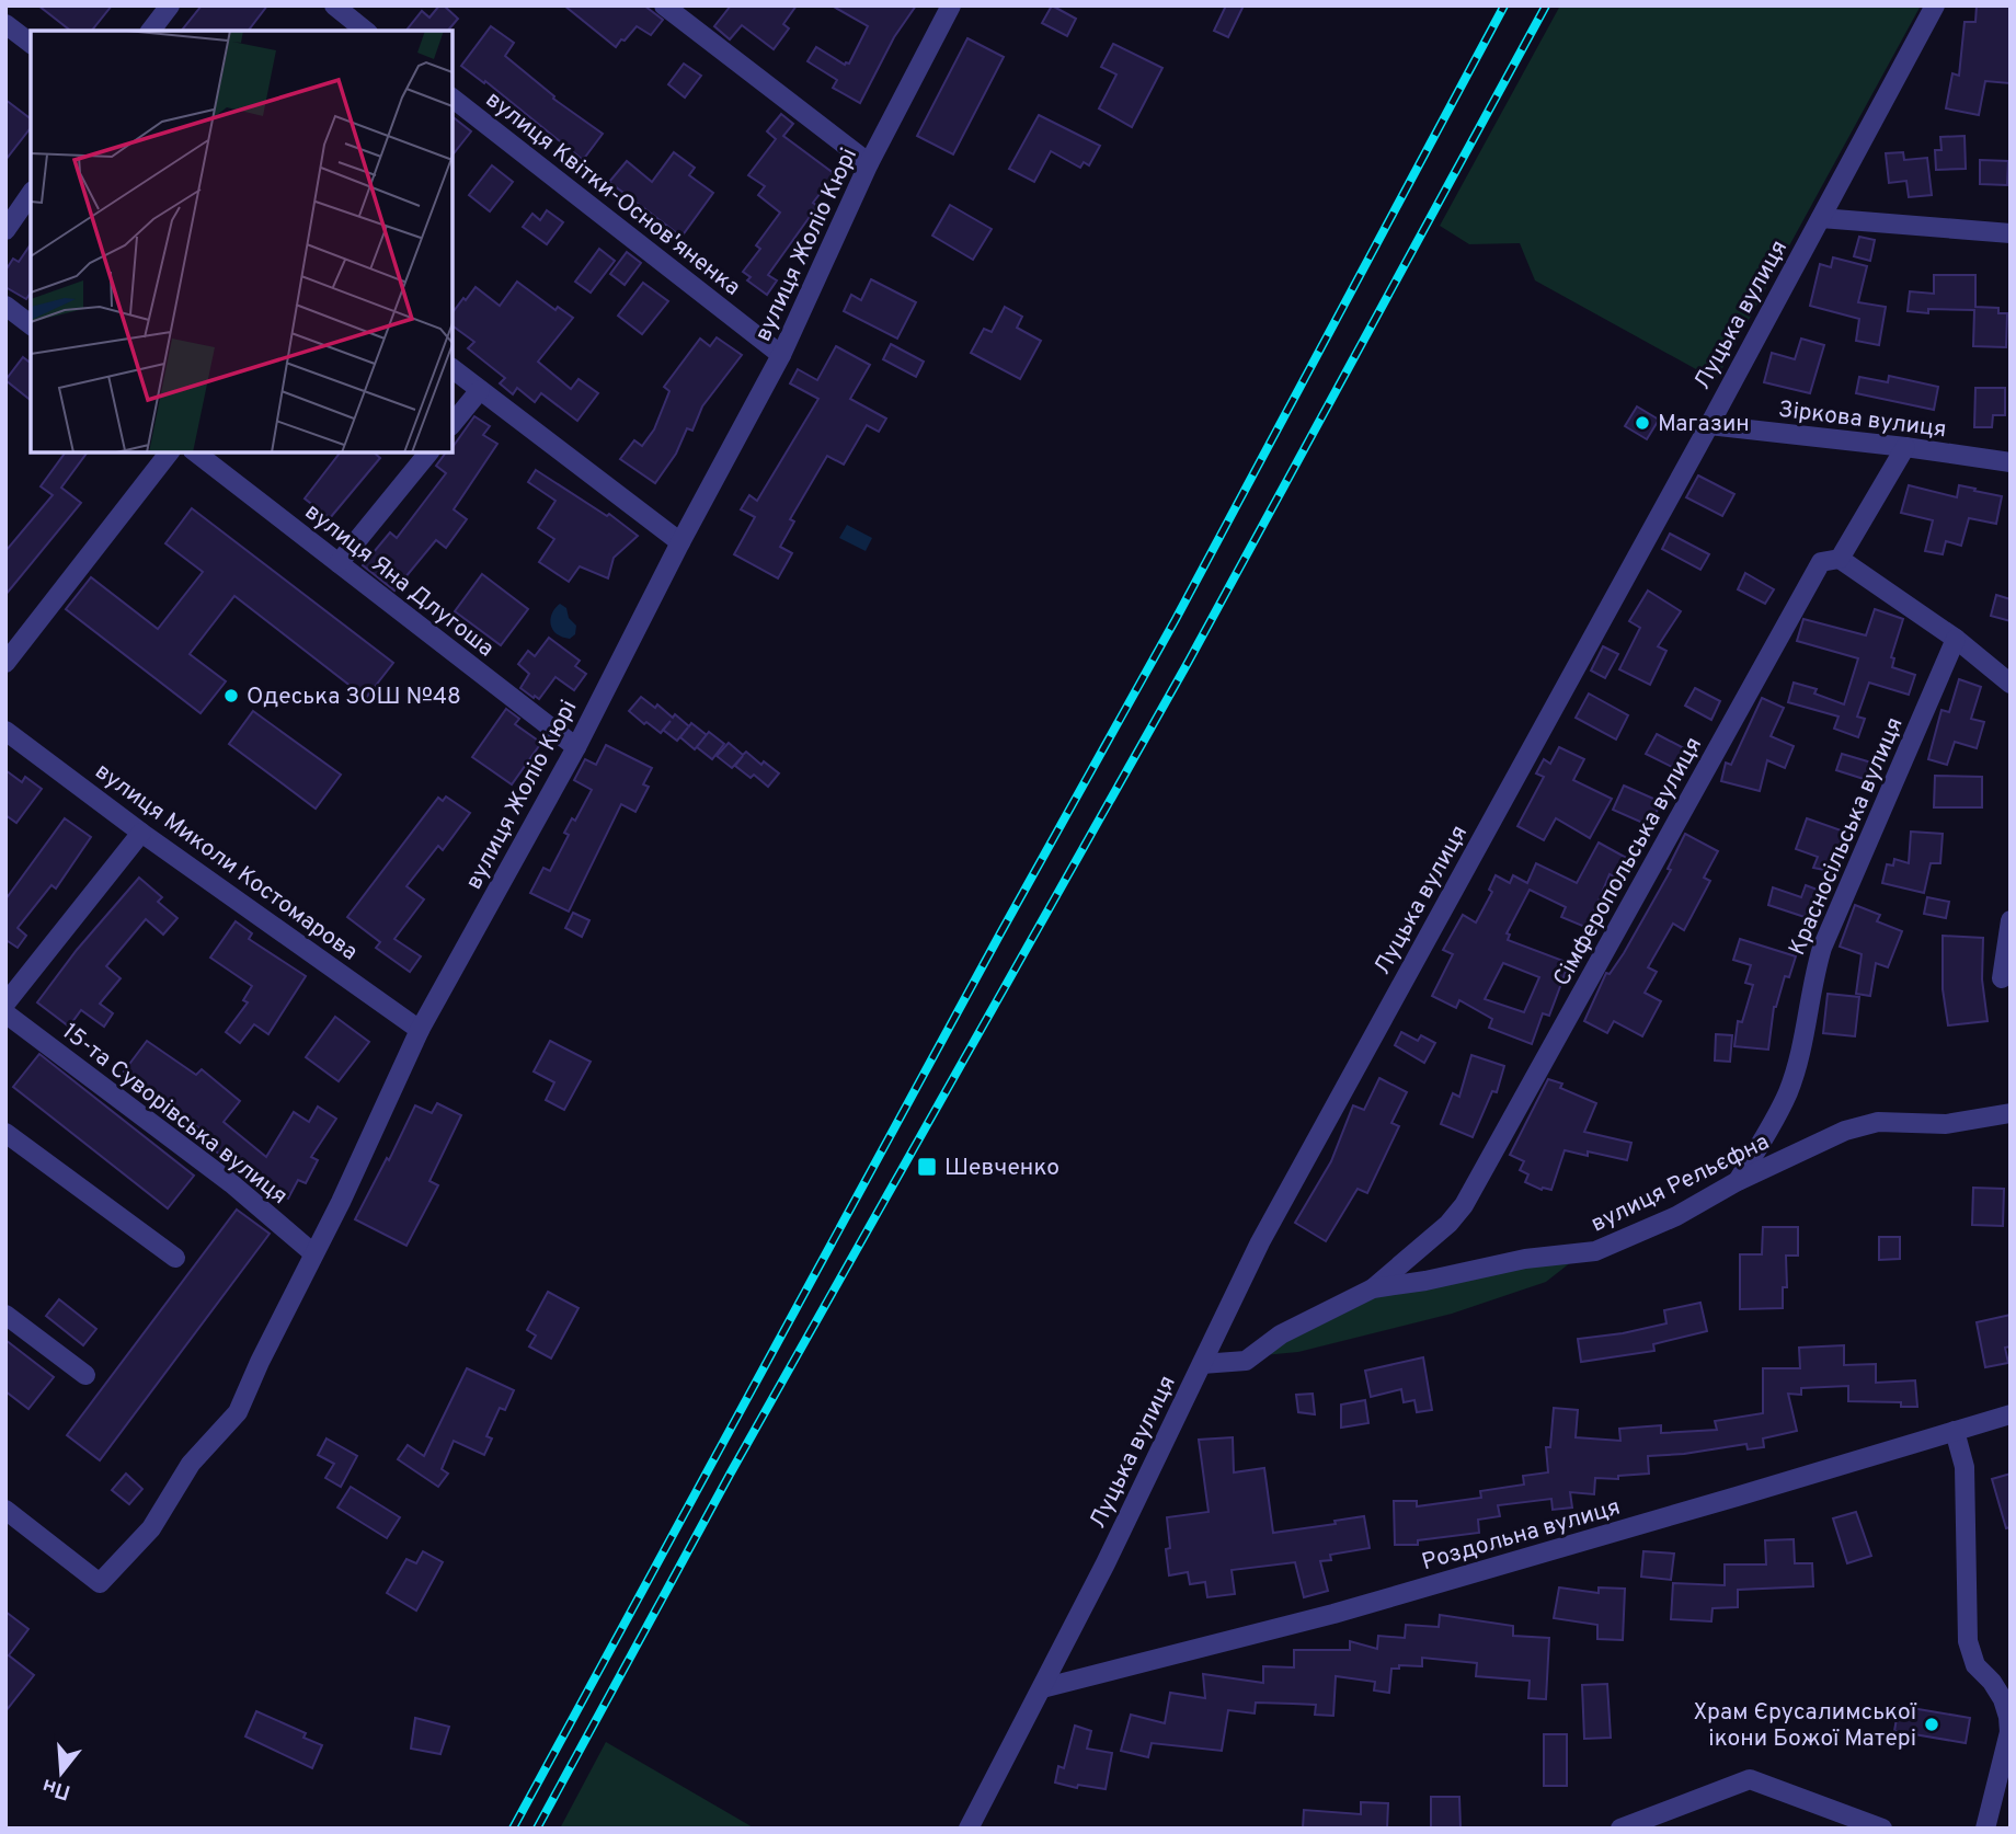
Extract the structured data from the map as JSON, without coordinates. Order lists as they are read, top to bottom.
{
  "streets": {
    "street": [
      "вулиця Квітки-Основ'яненка",
      "вулиця Жоліо Кюрі",
      "Луцька вулиця",
      "Зіркова вулиця",
      "вулиця Яна Длугоша",
      "Красносільська вулиця",
      "вулиця Миколи Костомарова",
      "Сімферопольська вулиця",
      "15-та Суворівська вулиця",
      "вулиця Рельєфна",
      "Роздольна вулиця"
    ]
  },
  "crossings": [
    ["вулиця Квітки-Основ'яненка", "вулиця Жоліо Кюрі"],
    ["вулиця Жоліо Кюрі", "вулиця Яна Длугоша"],
    ["вулиця Жоліо Кюрі", "вулиця Миколи Костомарова"],
    ["вулиця Жоліо Кюрі", "15-та Суворівська вулиця"],
    ["Луцька вулиця", "Зіркова вулиця"],
    ["Луцька вулиця", "вулиця Рельєфна"],
    ["Луцька вулиця", "Роздольна вулиця"],
    ["Зіркова вулиця", "Сімферопольська вулиця"],
    ["Красносільська вулиця", "вулиця Рельєфна"],
    ["Сімферопольська вулиця", "вулиця Рельєфна"]
  ],
  "places": {
    "other": ["Магазин", "Одеська ЗОШ №48", "Храм Єрусалимської ікони Божої Матері"],
    "transit": ["Шевченко"]
  },
  "north": "bottom"
}
